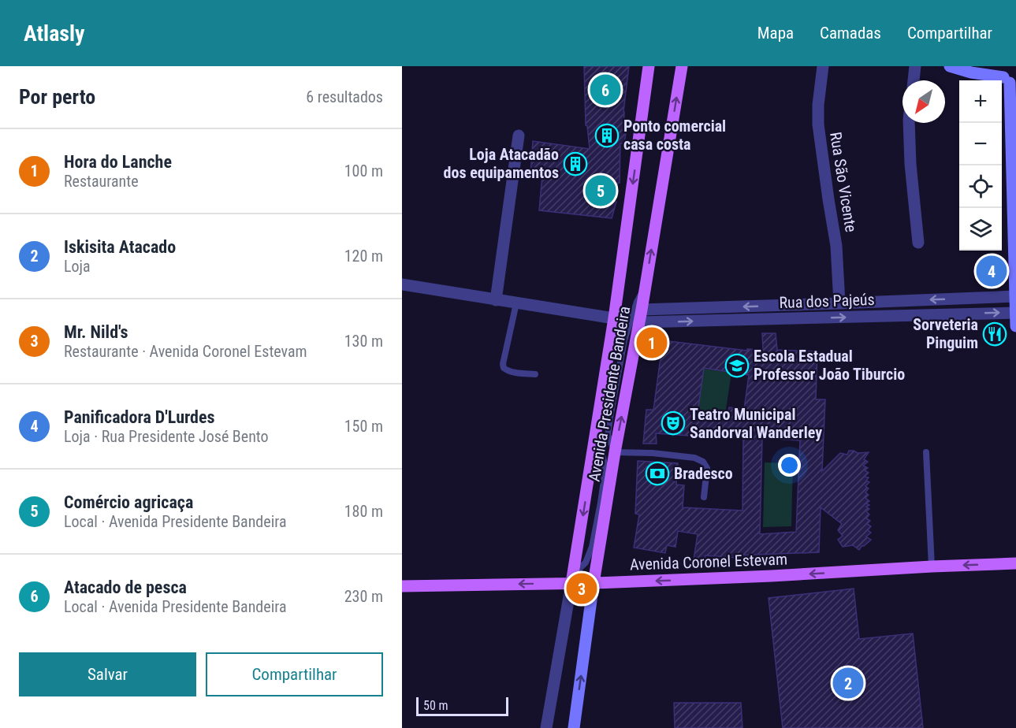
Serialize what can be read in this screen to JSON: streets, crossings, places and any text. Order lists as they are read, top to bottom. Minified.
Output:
{"streets":{"main road":["Avenida Presidente Bandeira","Avenida Coronel Estevam"],"street":["Rua São Vicente","Rua dos Pajeús"]},"crossings":[["Rua São Vicente","Rua dos Pajeús"],["Rua dos Pajeús","Avenida Presidente Bandeira"],["Avenida Presidente Bandeira","Avenida Coronel Estevam"]],"one_way":["Avenida Coronel Estevam"],"places":{"building":["Ponto comercial casa costa","Loja Atacadão dos equipamentos"],"restaurant":["Sorveteria Pinguim"],"school or university":["Escola Estadual Professor João Tiburcio"],"theatre":["Teatro Municipal Sandorval Wanderley"],"bank":["Bradesco"]},"scale_bar":"50 m","north":"bottom left","page":{"header":"Atlasly","nav":["Mapa","Camadas","Compartilhar"],"heading":["Por perto","6 resultados"],"pins":["6","5","4","1","3","2"],"map_buttons":["+","−"],"list":[{"mark":"1","name":"Hora do Lanche","note":"Restaurante","value":"100 m"},{"mark":"2","name":"Iskisita Atacado","note":"Loja","value":"120 m"},{"mark":"3","name":"Mr. Nild's","note":"Restaurante · Avenida Coronel Estevam","value":"130 m"},{"mark":"4","name":"Panificadora D'Lurdes","note":"Loja · Rua Presidente José Bento","value":"150 m"},{"mark":"5","name":"Comércio agricaça","note":"Local · Avenida Presidente Bandeira","value":"180 m"},{"mark":"6","name":"Atacado de pesca","note":"Local · Avenida Presidente Bandeira","value":"230 m"}],"buttons":["Salvar","Compartilhar"],"scale":"50 m"}}
